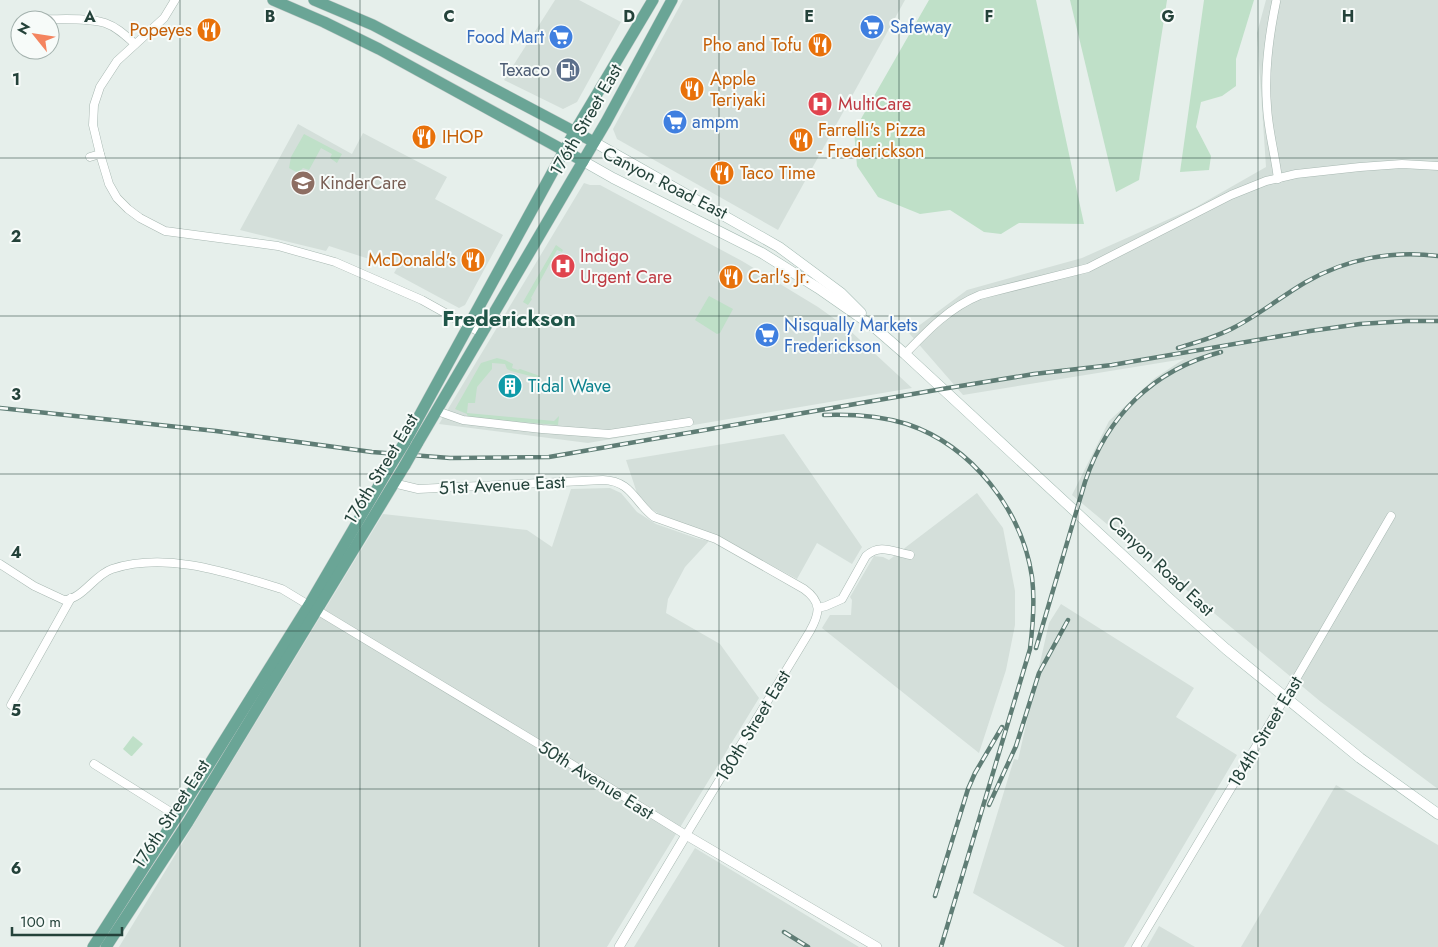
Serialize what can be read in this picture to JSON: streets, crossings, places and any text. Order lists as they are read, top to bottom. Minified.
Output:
{"streets":{"main road":["176th Street East","Canyon Road East"],"street":["51st Avenue East","180th Street East","184th Street East","50th Avenue East"]},"crossings":[["176th Street East","Canyon Road East"],["176th Street East","51st Avenue East"],["176th Street East","50th Avenue East"],["Canyon Road East","184th Street East"],["51st Avenue East","180th Street East"],["180th Street East","50th Avenue East"]],"districts":["Frederickson"],"places":{"supermarket":["Safeway","Food Mart","ampm","Nisqually Markets Frederickson"],"restaurant":["Popeyes","Pho and Tofu","Apple Teriyaki","IHOP","Farrelli's Pizza - Frederickson","Taco Time","McDonald's","Carl's Jr."],"fuel station":["Texaco"],"hospital":["MultiCare","Indigo Urgent Care"],"school or university":["KinderCare"],"building":["Tidal Wave"]},"scale_bar":"100 m","north":"top left","grid":{"columns":["A","B","C","D","E","F","G","H"],"rows":["1","2","3","4","5","6"]}}
